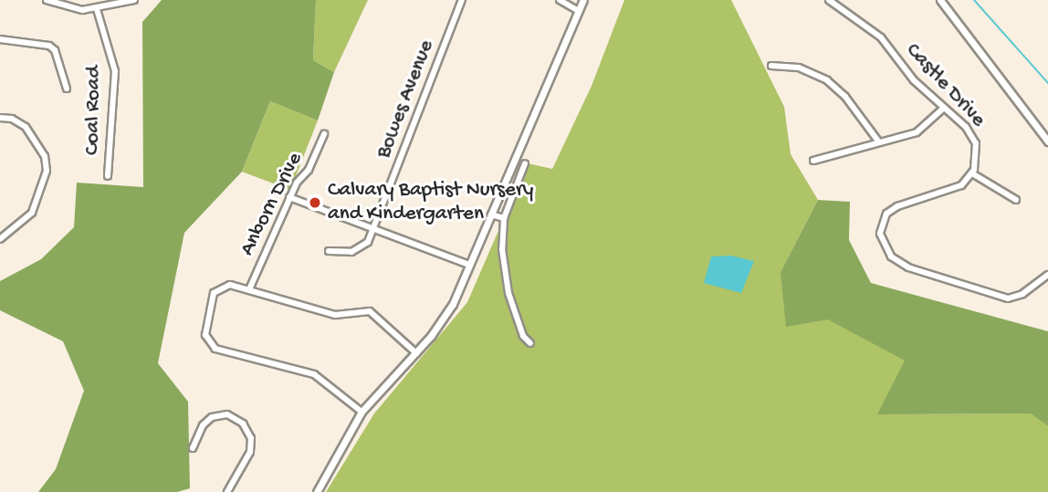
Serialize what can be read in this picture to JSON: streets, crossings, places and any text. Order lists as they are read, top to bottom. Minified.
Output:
{"streets":{"street":["Castle Drive","Bowes Avenue","Coal Road","Anborn Drive"]},"places":["Calvary Baptist Nursery and Kindergarten"]}
